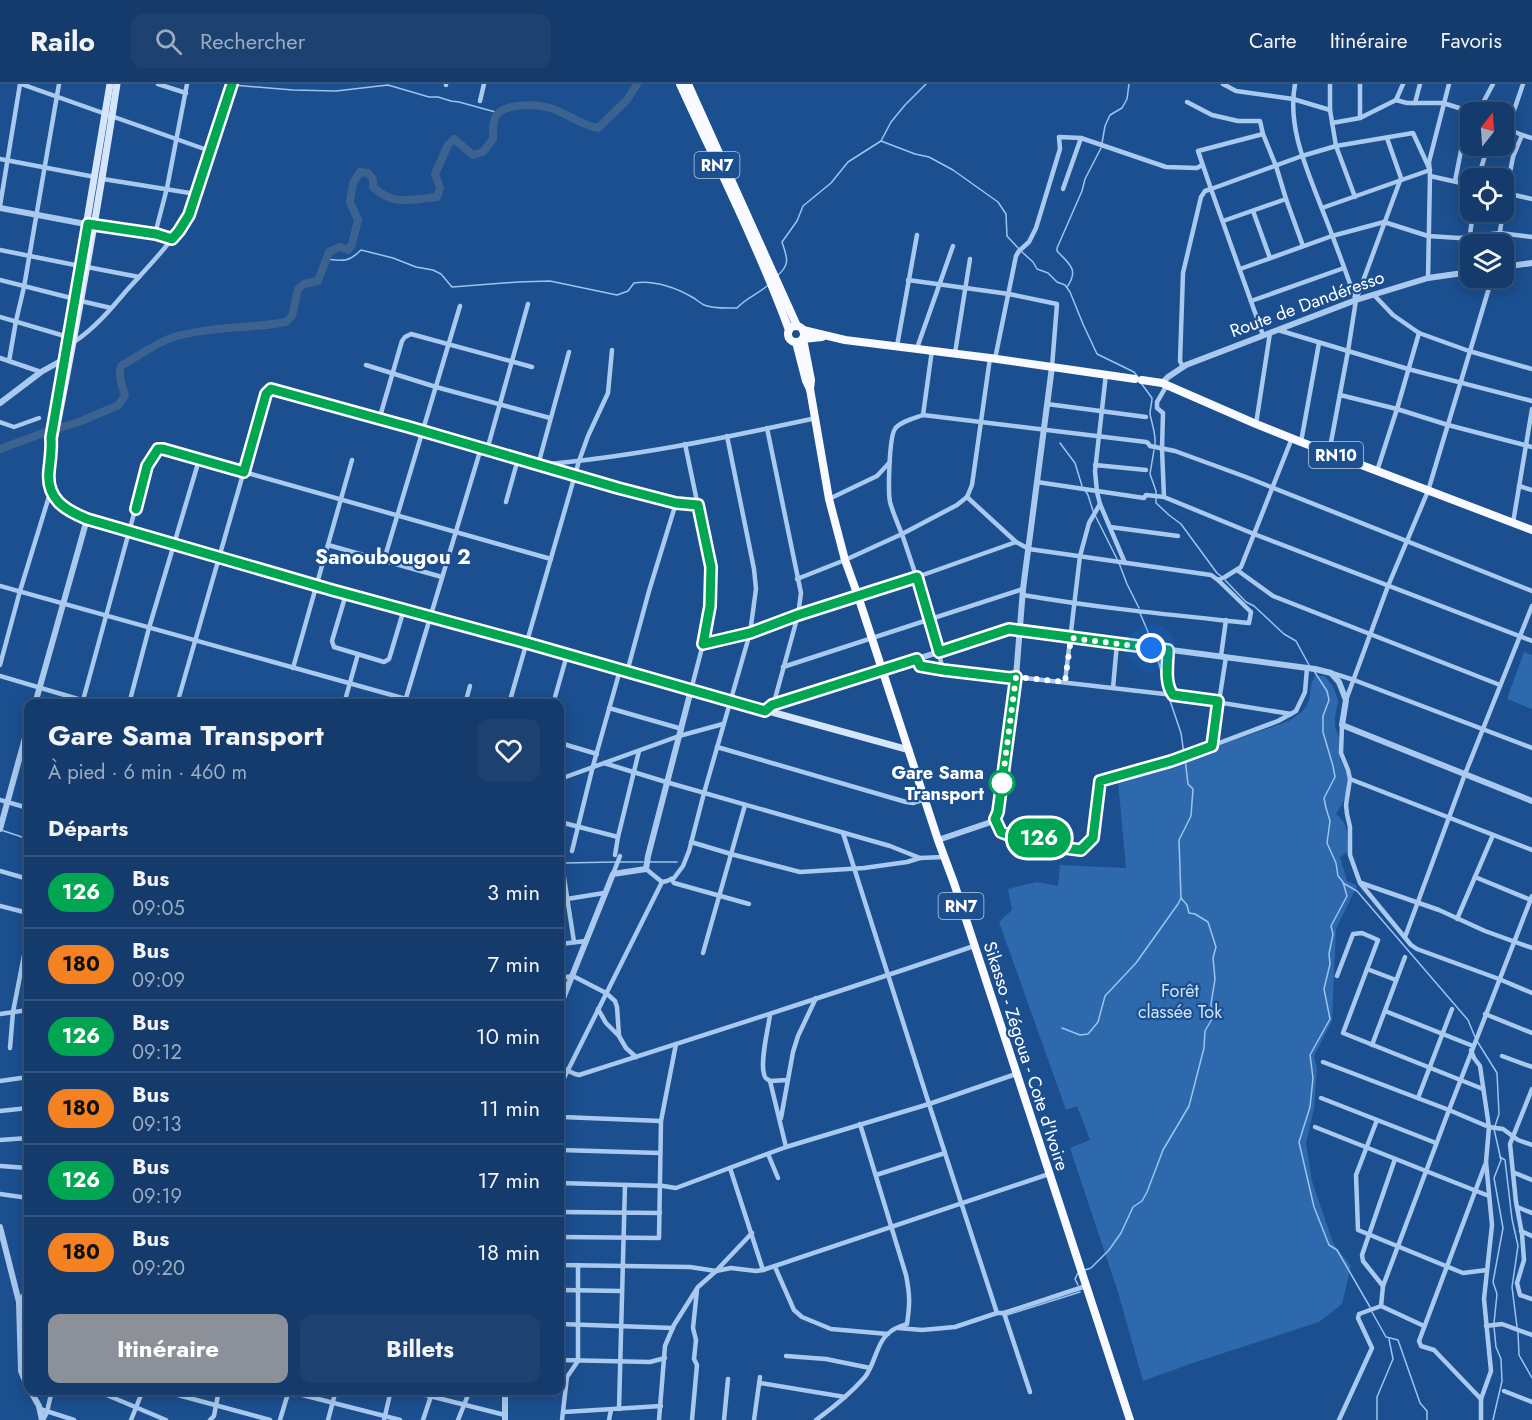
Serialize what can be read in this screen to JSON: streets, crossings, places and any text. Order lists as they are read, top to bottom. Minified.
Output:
{"streets":{"highway":["RN7","RN10","Sikasso - Zégoua - Cote d'Ivoire"],"street":["Route de Dandéresso"]},"crossings":[["RN7","RN10"],["RN7","Sikasso - Zégoua - Cote d'Ivoire"],["Route de Dandéresso","RN10"],["RN10","Sikasso - Zégoua - Cote d'Ivoire"]],"districts":["Sanoubougou 2"],"parks":["Forêt classée Tok"],"places":["Gare Sama Transport"],"lines":["bus line 126"],"north":"top","page":{"header":"Railo","search":"Rechercher","nav":["Carte","Itinéraire","Favoris"],"on_map":"126","heading":[["Gare Sama Transport","À pied · 6 min · 460 m"],"Départs"],"list":[{"mark":"126","name":"Bus","note":"09:05","value":"3 min"},{"mark":"180","name":"Bus","note":"09:09","value":"7 min"},{"mark":"126","name":"Bus","note":"09:12","value":"10 min"},{"mark":"180","name":"Bus","note":"09:13","value":"11 min"},{"mark":"126","name":"Bus","note":"09:19","value":"17 min"},{"mark":"180","name":"Bus","note":"09:20","value":"18 min"}],"buttons":["Itinéraire","Billets"]}}
